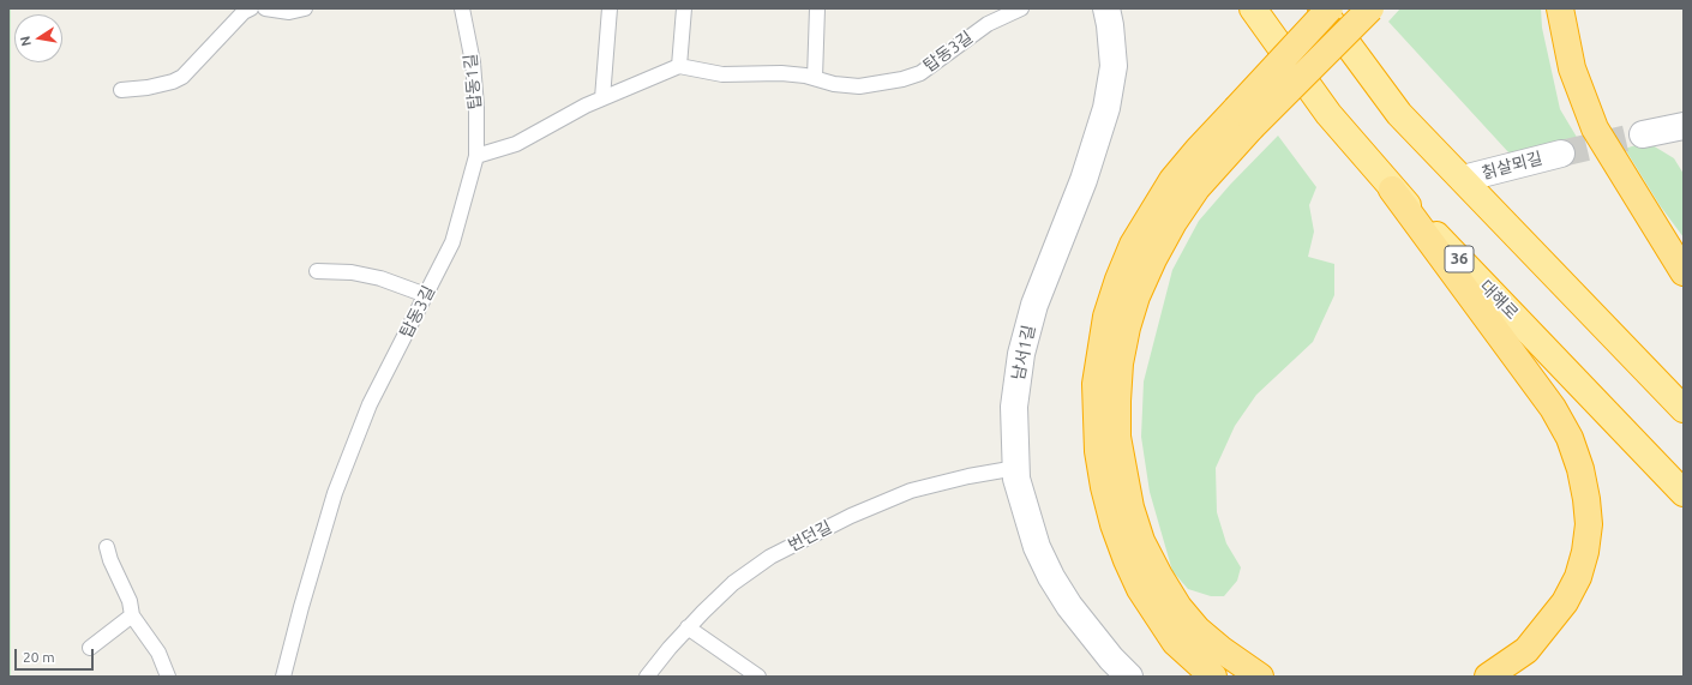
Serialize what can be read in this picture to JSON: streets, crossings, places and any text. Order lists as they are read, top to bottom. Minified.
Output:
{"streets":{"highway":["36","대해로"],"street":["칡살뫼길","남서1길"],"lane":["탑동3길","탑동1길","번던길"]},"crossings":[["탑동3길","탑동1길"],["남서1길","번던길"]],"scale_bar":"20 m","north":"left"}
